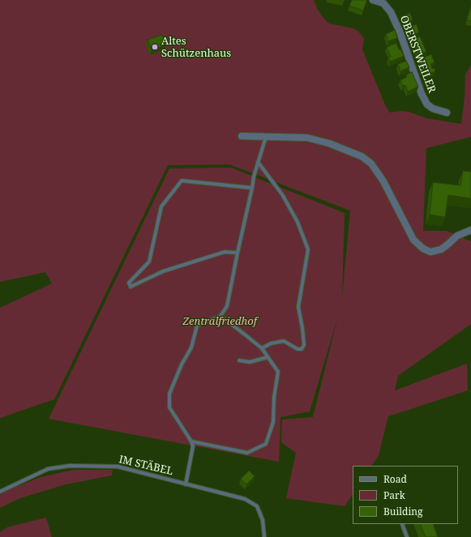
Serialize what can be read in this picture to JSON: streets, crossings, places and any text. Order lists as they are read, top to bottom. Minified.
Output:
{"streets":{"street":["OBERSTWEILER"],"lane":["IM STÄBEL"]},"parks":["Zentralfriedhof"],"places":["Altes Schützenhaus"],"legend":["Road","Park","Building"]}
